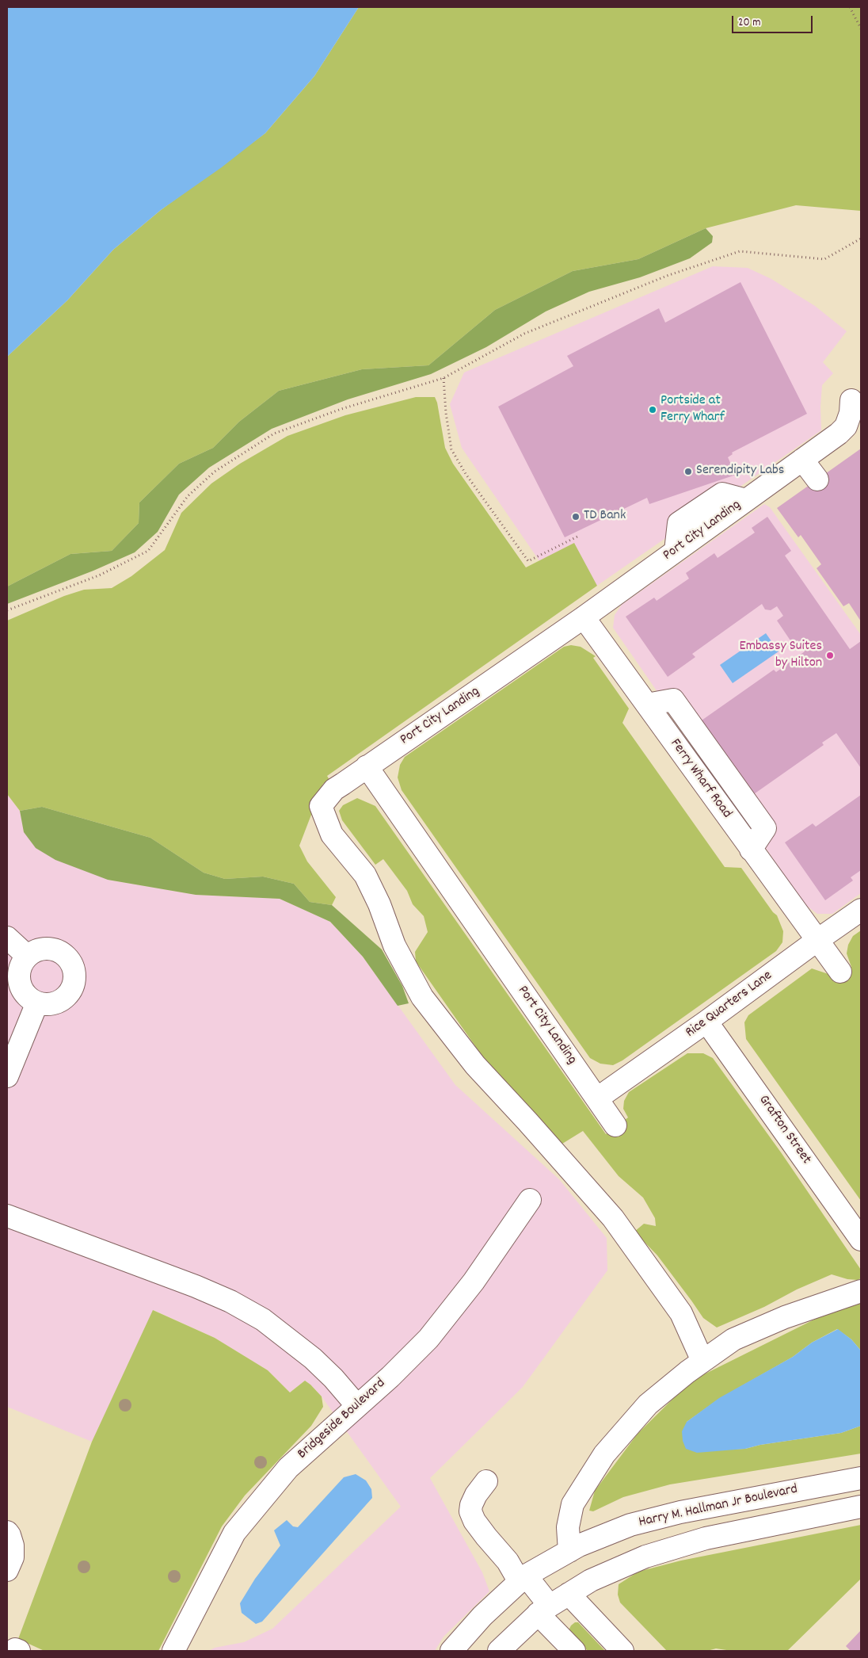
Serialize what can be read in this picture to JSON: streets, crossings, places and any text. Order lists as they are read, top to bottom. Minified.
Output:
{"streets":{"street":["Port City Landing","Ferry Wharf Road","Rice Quarters Lane","Grafton Street","Bridgeside Boulevard","Harry M. Hallman Jr Boulevard"]},"crossings":[["Port City Landing","Ferry Wharf Road"],["Port City Landing","Rice Quarters Lane"],["Ferry Wharf Road","Rice Quarters Lane"],["Rice Quarters Lane","Grafton Street"]],"places":["Portside at Ferry Wharf","Serendipity Labs","TD Bank","Embassy Suites by Hilton"],"scale_bar":"20 m"}
